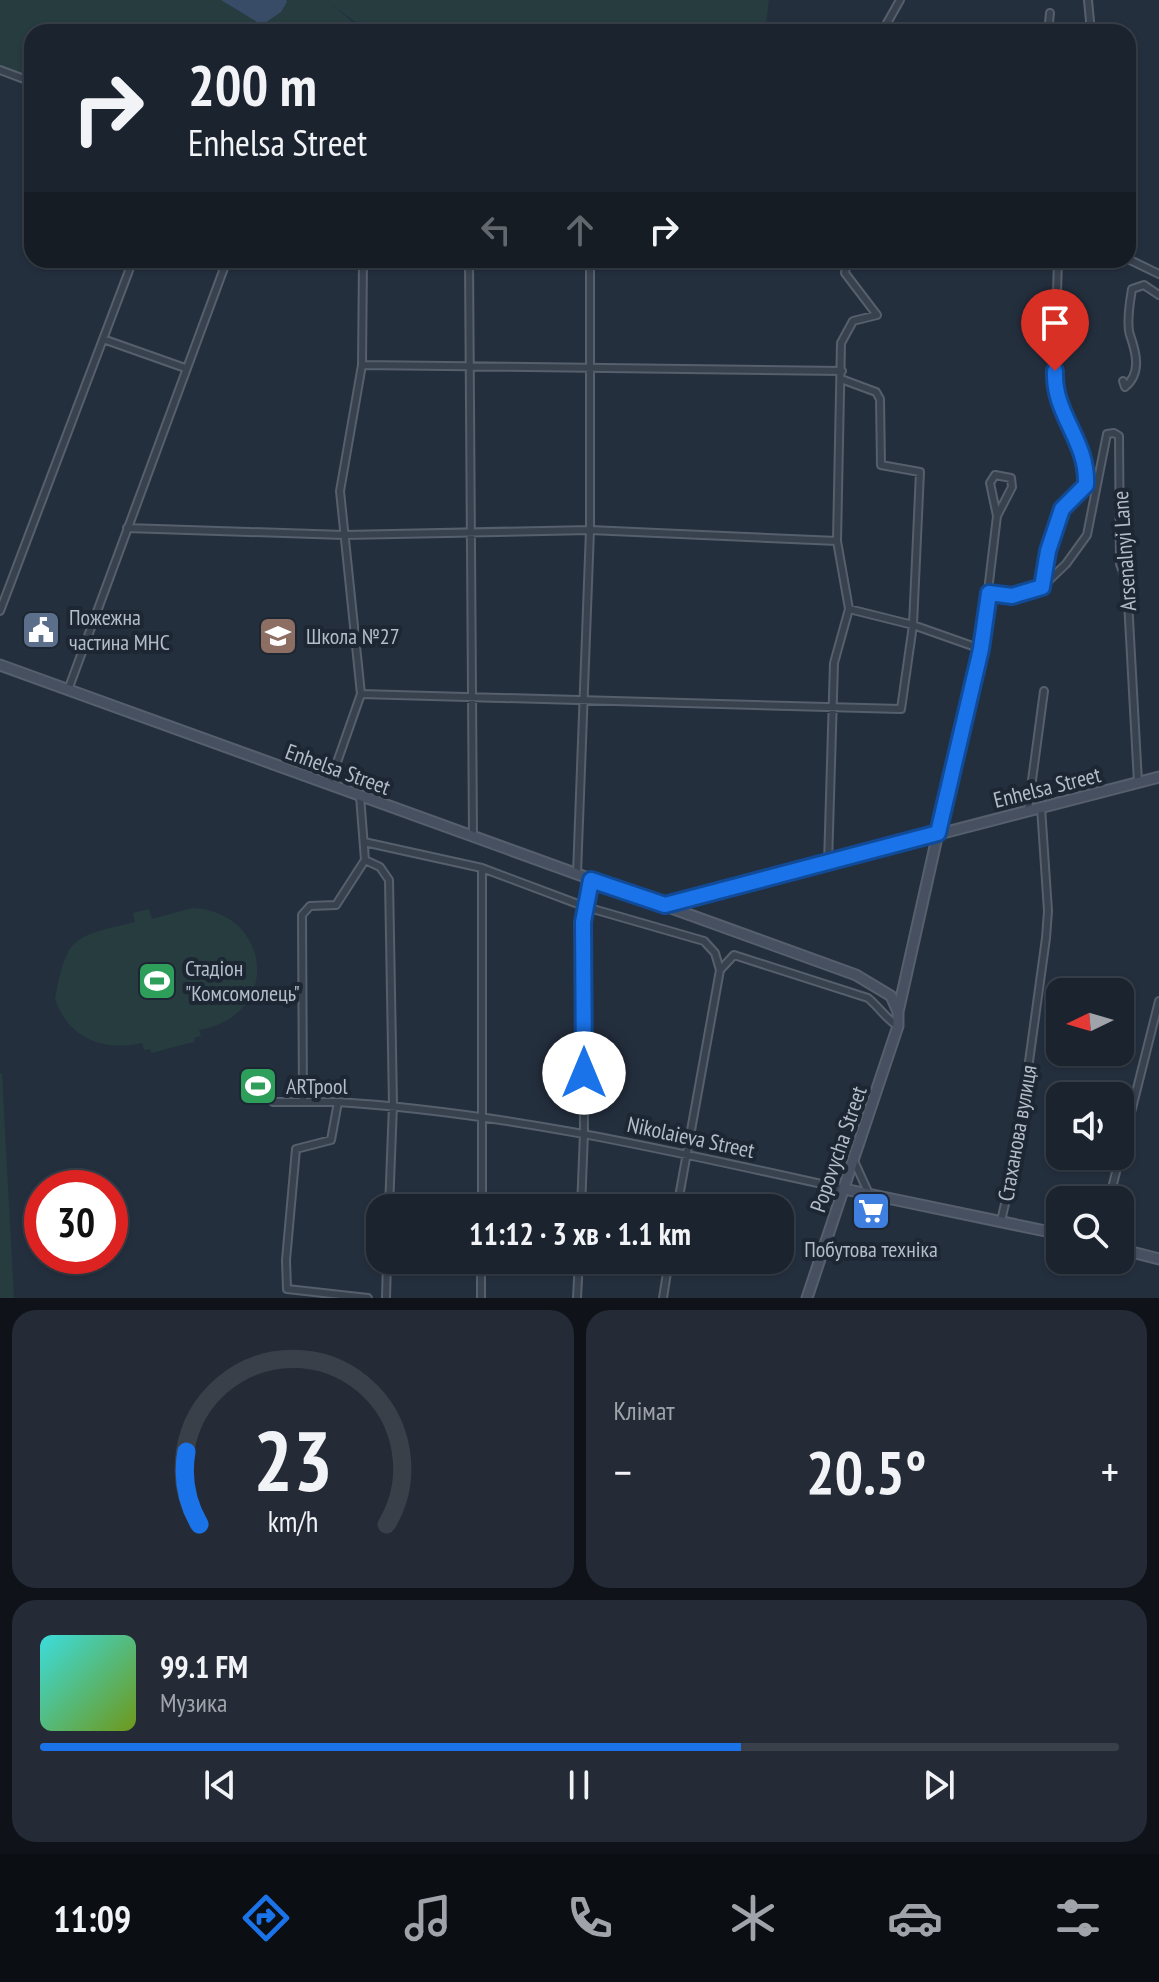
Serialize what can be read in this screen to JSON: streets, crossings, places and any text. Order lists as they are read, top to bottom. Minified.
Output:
{"streets":{"street":["Arsenalnyi Lane","Enhelsa Street","Стаханова вулиця","Nikolaieva Street","Popovycha Street"]},"crossings":[["Arsenalnyi Lane","Enhelsa Street"],["Enhelsa Street","Стаханова вулиця"],["Enhelsa Street","Popovycha Street"],["Стаханова вулиця","Nikolaieva Street"],["Nikolaieva Street","Popovycha Street"]],"places":{"public building":["Пожежна частина МНС"],"school or university":["Школа №27"],"sports":["Стадіон \"Комсомолець\"","ARTpool"],"supermarket":["Побутова техніка"]},"north":"left","page":{"turn":["200 m","Enhelsa Street"],"limit":"30","trip":"11:12 · 3 хв · 1.1 km","tile":"Клімат","heat":["−","20.5°","+"],"song":["99.1 FM","Музика"],"tabs":"11:09","gauge":["23","km/h"]}}
